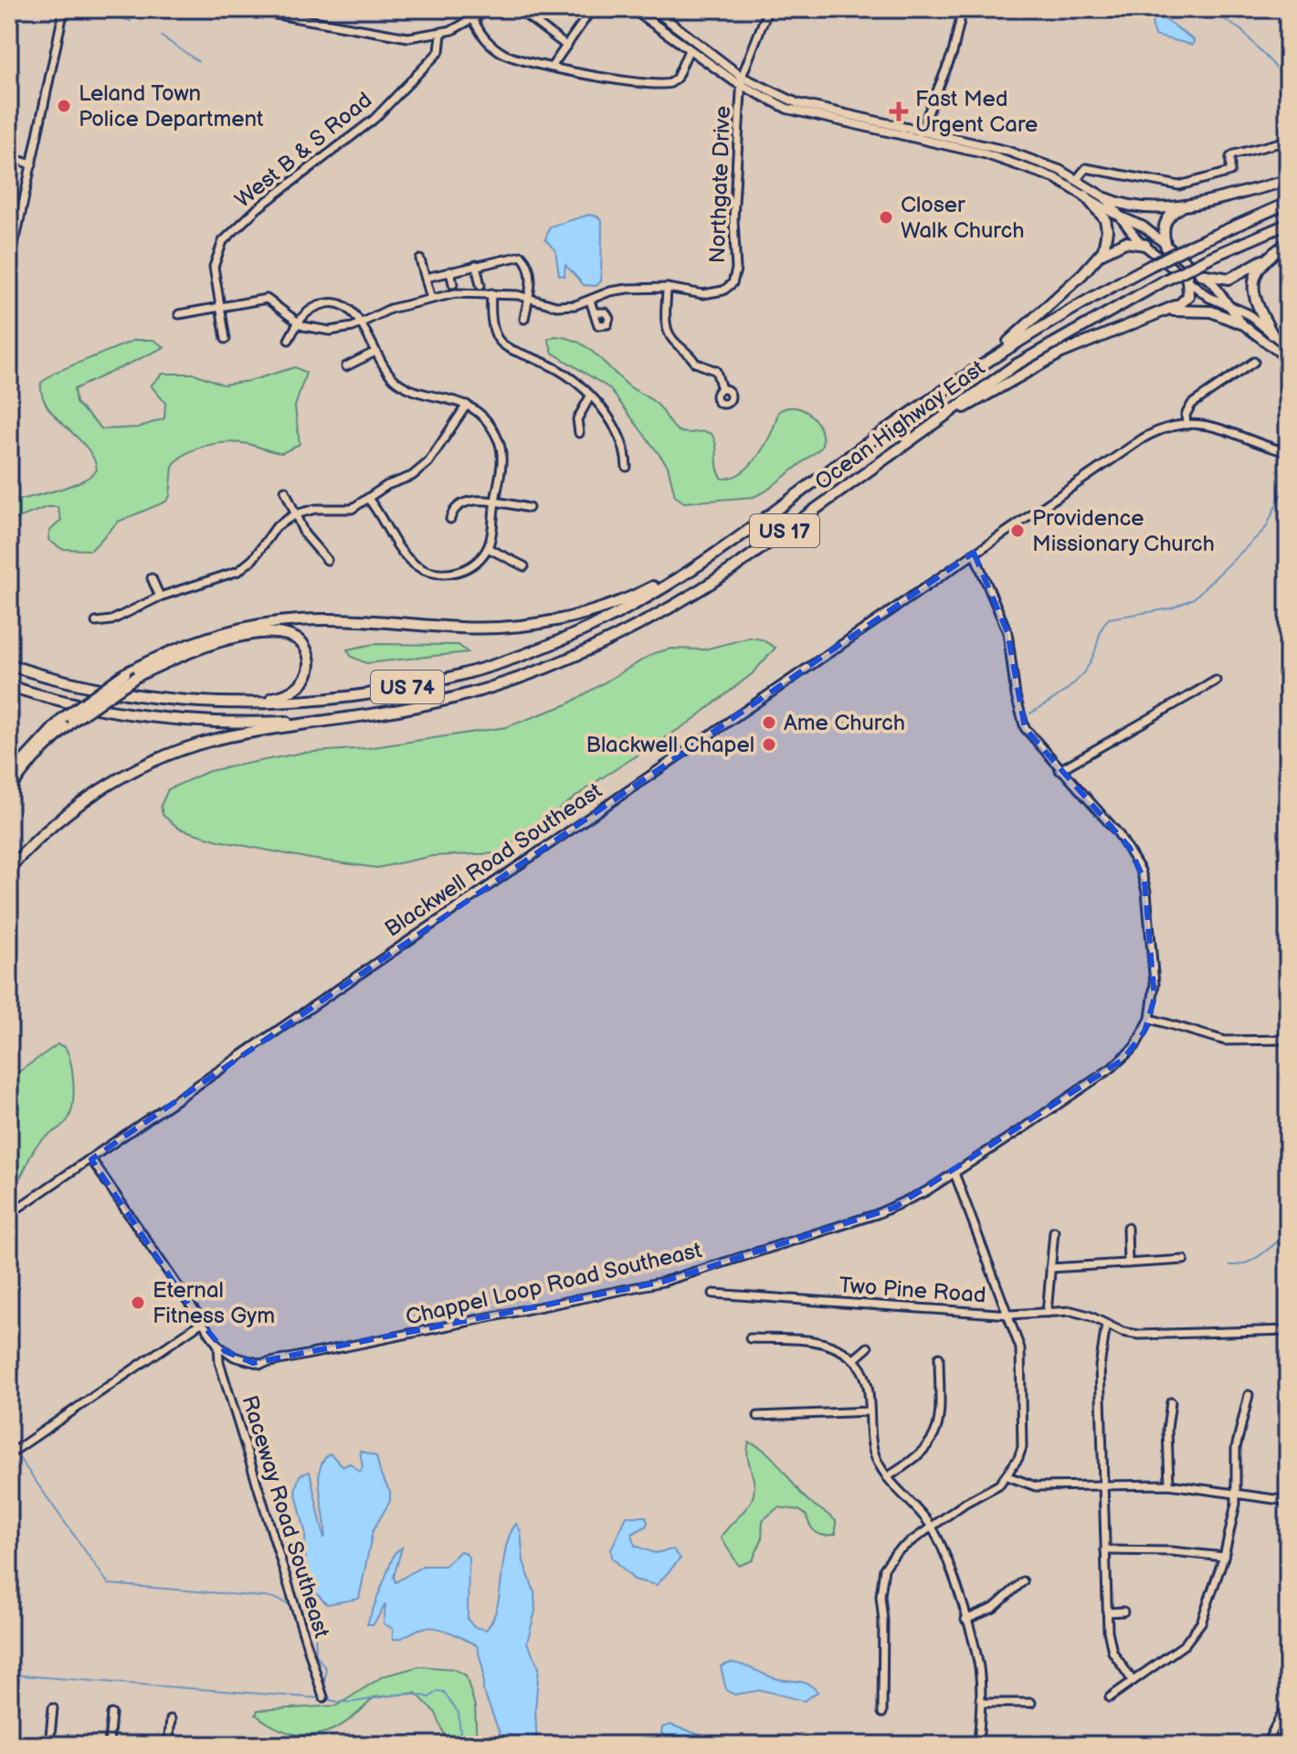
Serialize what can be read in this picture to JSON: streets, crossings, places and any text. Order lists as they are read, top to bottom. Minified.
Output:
{"streets":{"highway":["Ocean Highway East","US 17","US 74"],"street":["West B & S Road","Northgate Drive","Blackwell Road Southeast","Chappel Loop Road Southeast","Two Pine Road","Raceway Road Southeast"]},"crossings":[["West B & S Road","Northgate Drive"],["Ocean Highway East","US 74"],["Blackwell Road Southeast","Chappel Loop Road Southeast"],["Chappel Loop Road Southeast","Raceway Road Southeast"]],"places":{"other":["Leland Town Police Department","Closer Walk Church","Providence Missionary Church","Ame Church","Blackwell Chapel","Eternal Fitness Gym"],"health":["Fast Med Urgent Care"]}}
